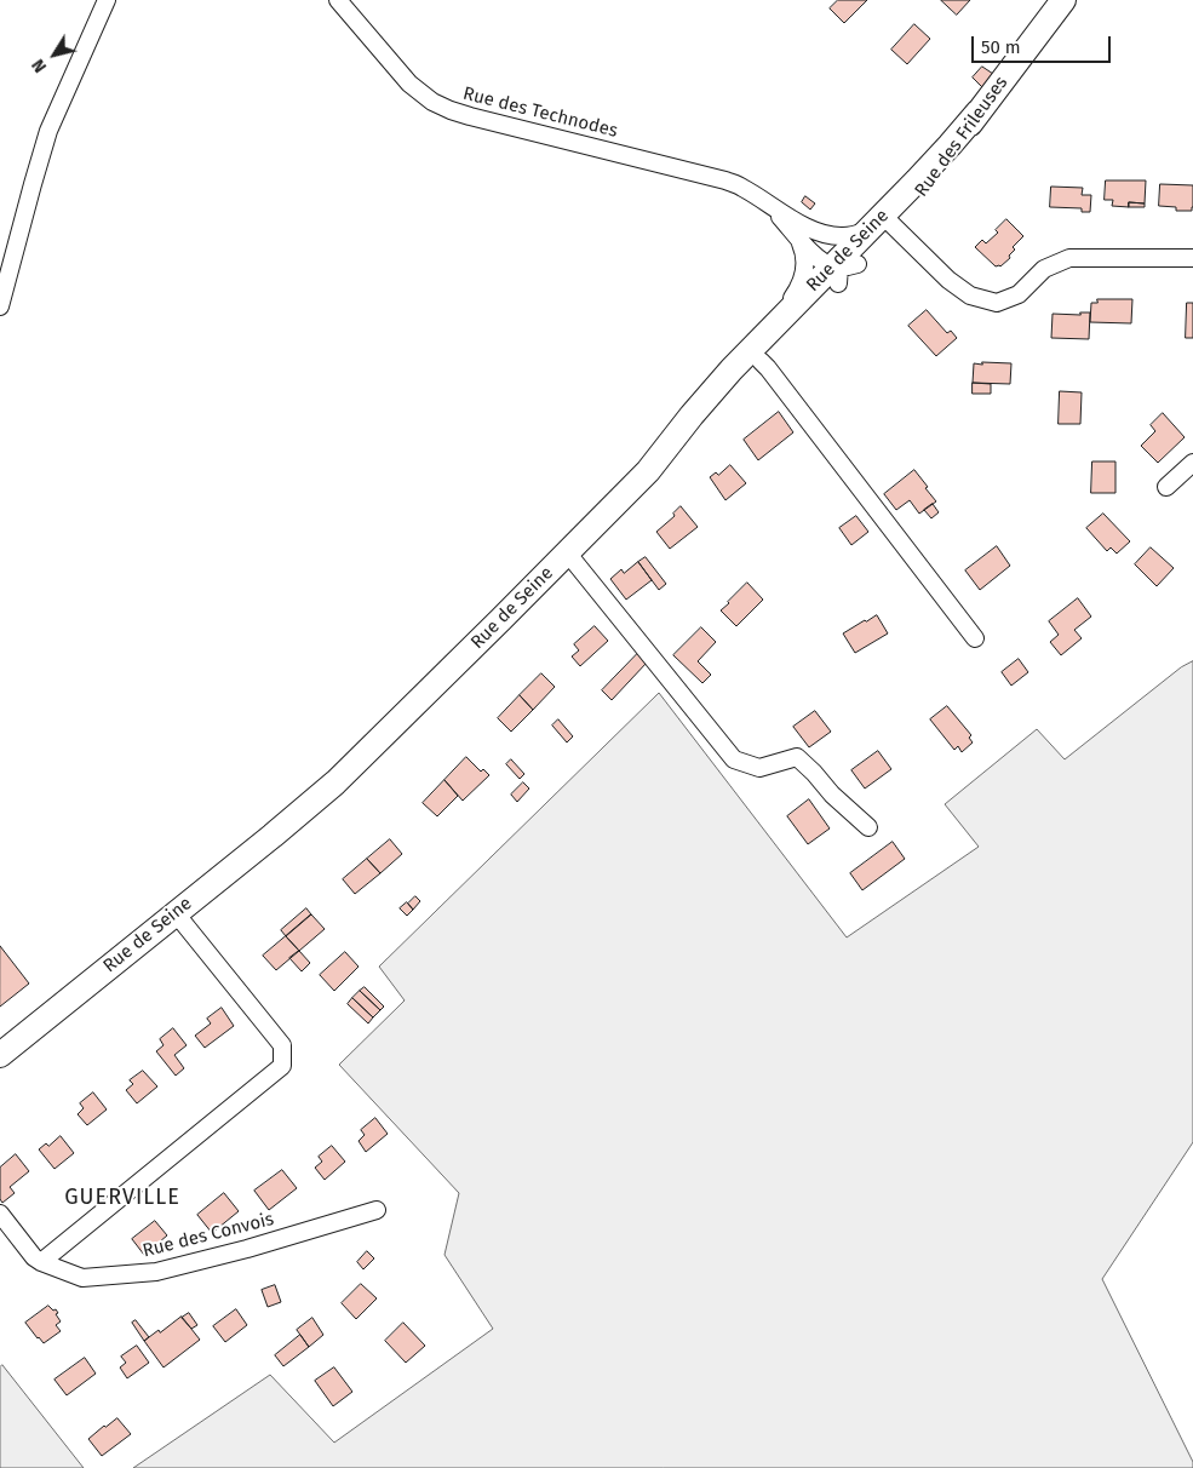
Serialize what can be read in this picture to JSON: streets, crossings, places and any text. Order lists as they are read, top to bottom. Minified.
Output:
{"streets":{"street":["Rue des Technodes","Rue des Frileuses","Rue de Seine","Rue des Convois"]},"crossings":[["Rue des Technodes","Rue des Frileuses"],["Rue des Technodes","Rue de Seine"],["Rue des Frileuses","Rue de Seine"]],"districts":["GUERVILLE"],"scale_bar":"50 m","north":"bottom left"}
